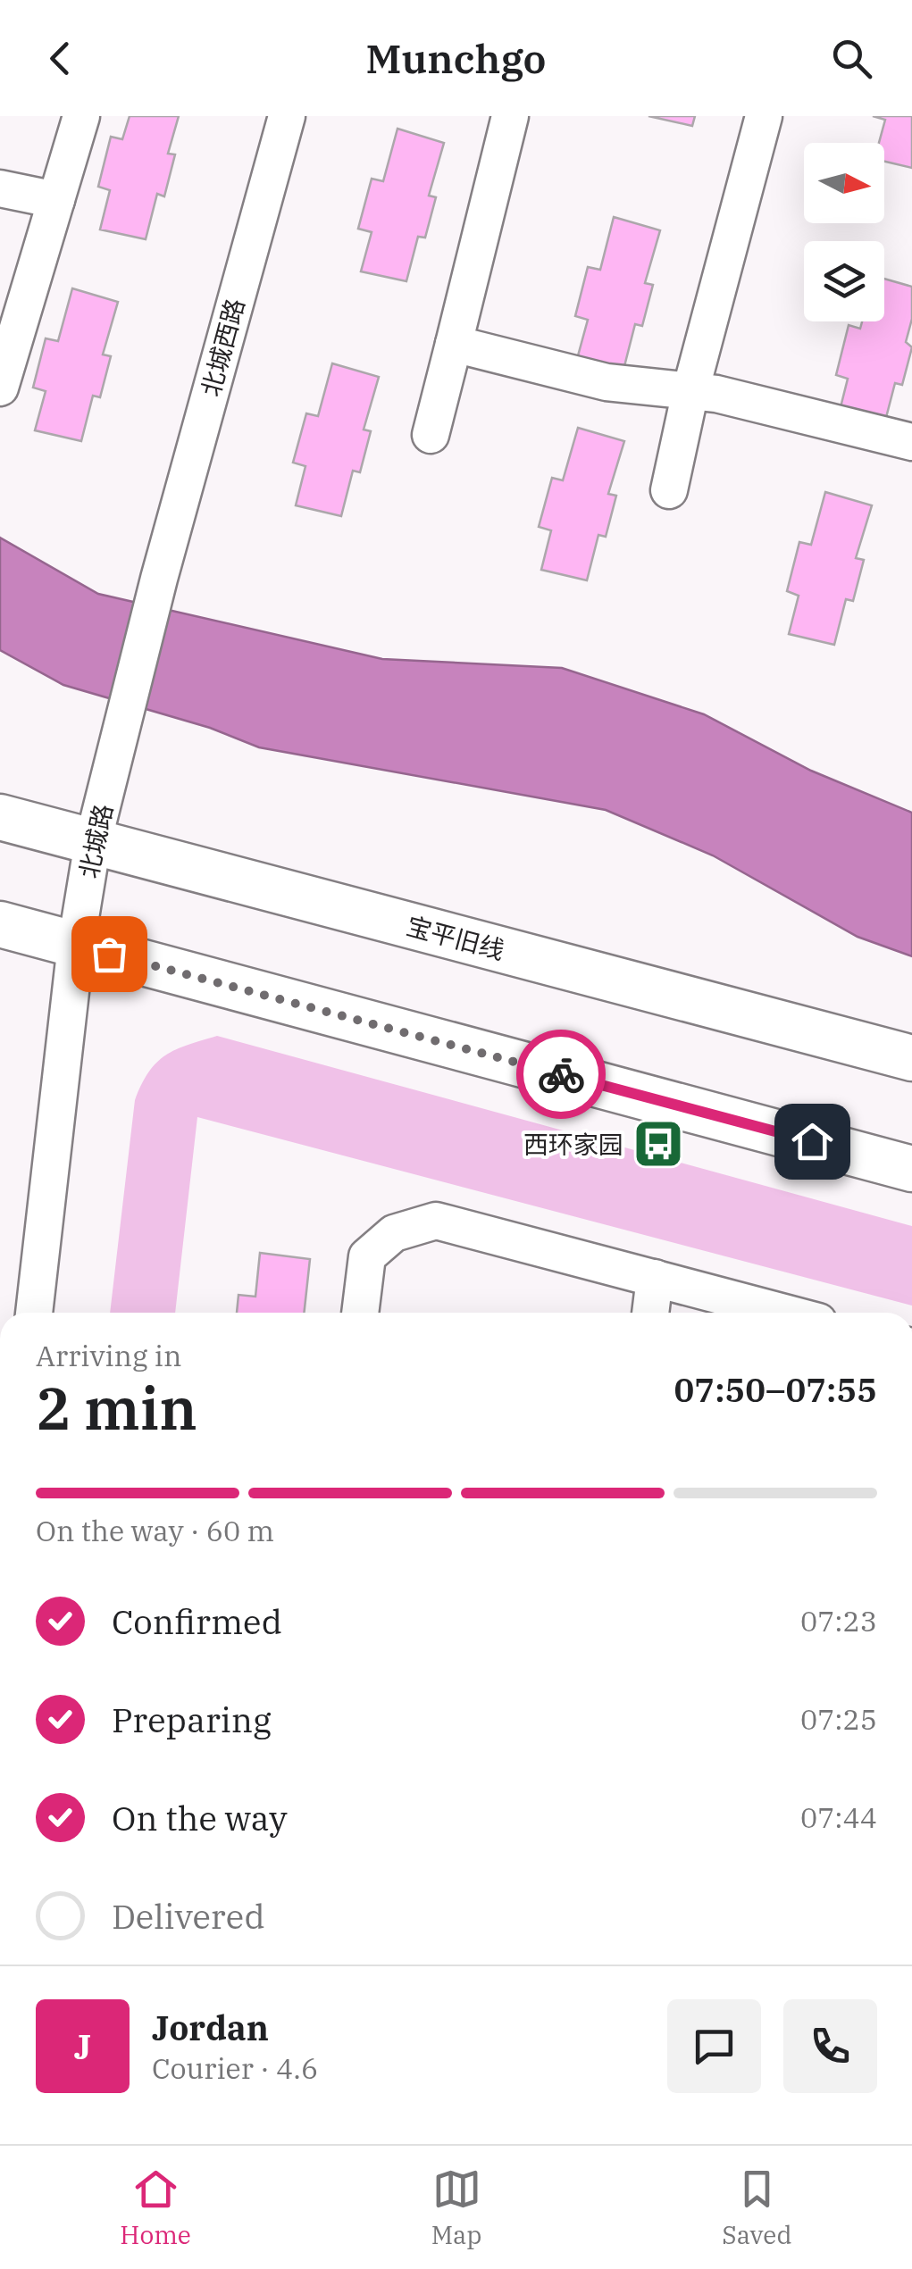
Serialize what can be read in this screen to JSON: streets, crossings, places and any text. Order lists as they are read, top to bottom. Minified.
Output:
{"streets":{"main road":["宝平旧线"],"street":["北城西路","北城路"]},"crossings":[["北城西路","北城路"],["北城路","宝平旧线"]],"places":{"bus stop":["西环家园"]},"north":"right","page":{"header":"Munchgo","heading":["2 min","Arriving in","07:50–07:55"],"panel":["Jordan","Courier · 4.6"],"bar":"On the way · 60 m","list":[["Confirmed","07:23"],["Preparing","07:25"],["On the way","07:44"],"Delivered"],"round":"J","tabs":["Home","Map","Saved"]}}
